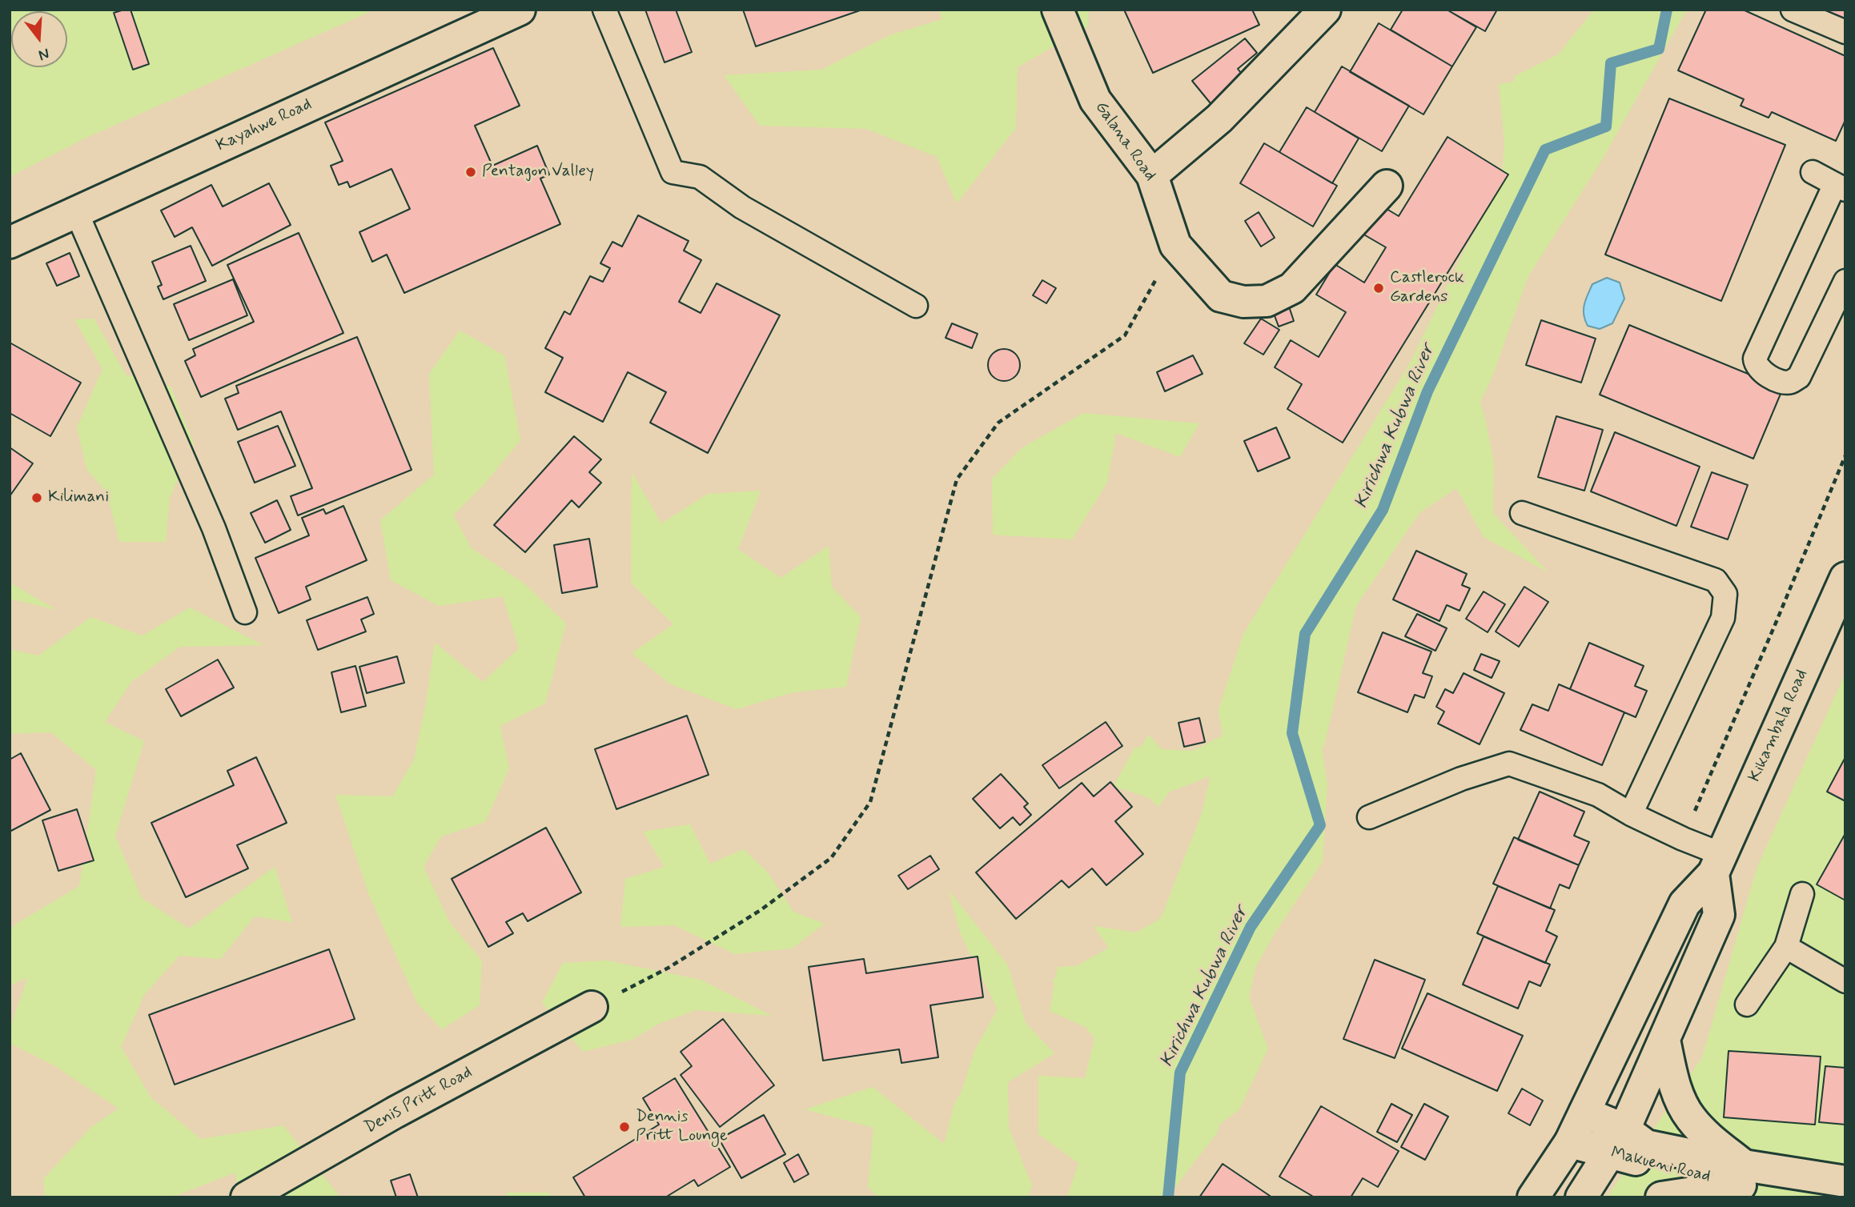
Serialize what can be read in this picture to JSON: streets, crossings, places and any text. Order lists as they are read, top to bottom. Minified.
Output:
{"streets":{"street":["Kayahwe Road","Galana Road","Kikambala Road","Denis Pritt Road","Makueni Road"]},"water":["Kirichwa Kubwa River"],"places":["Pentagon Valley","Castlerock Gardens","Kilimani","Dennis Pritt Lounge"],"north":"bottom"}
